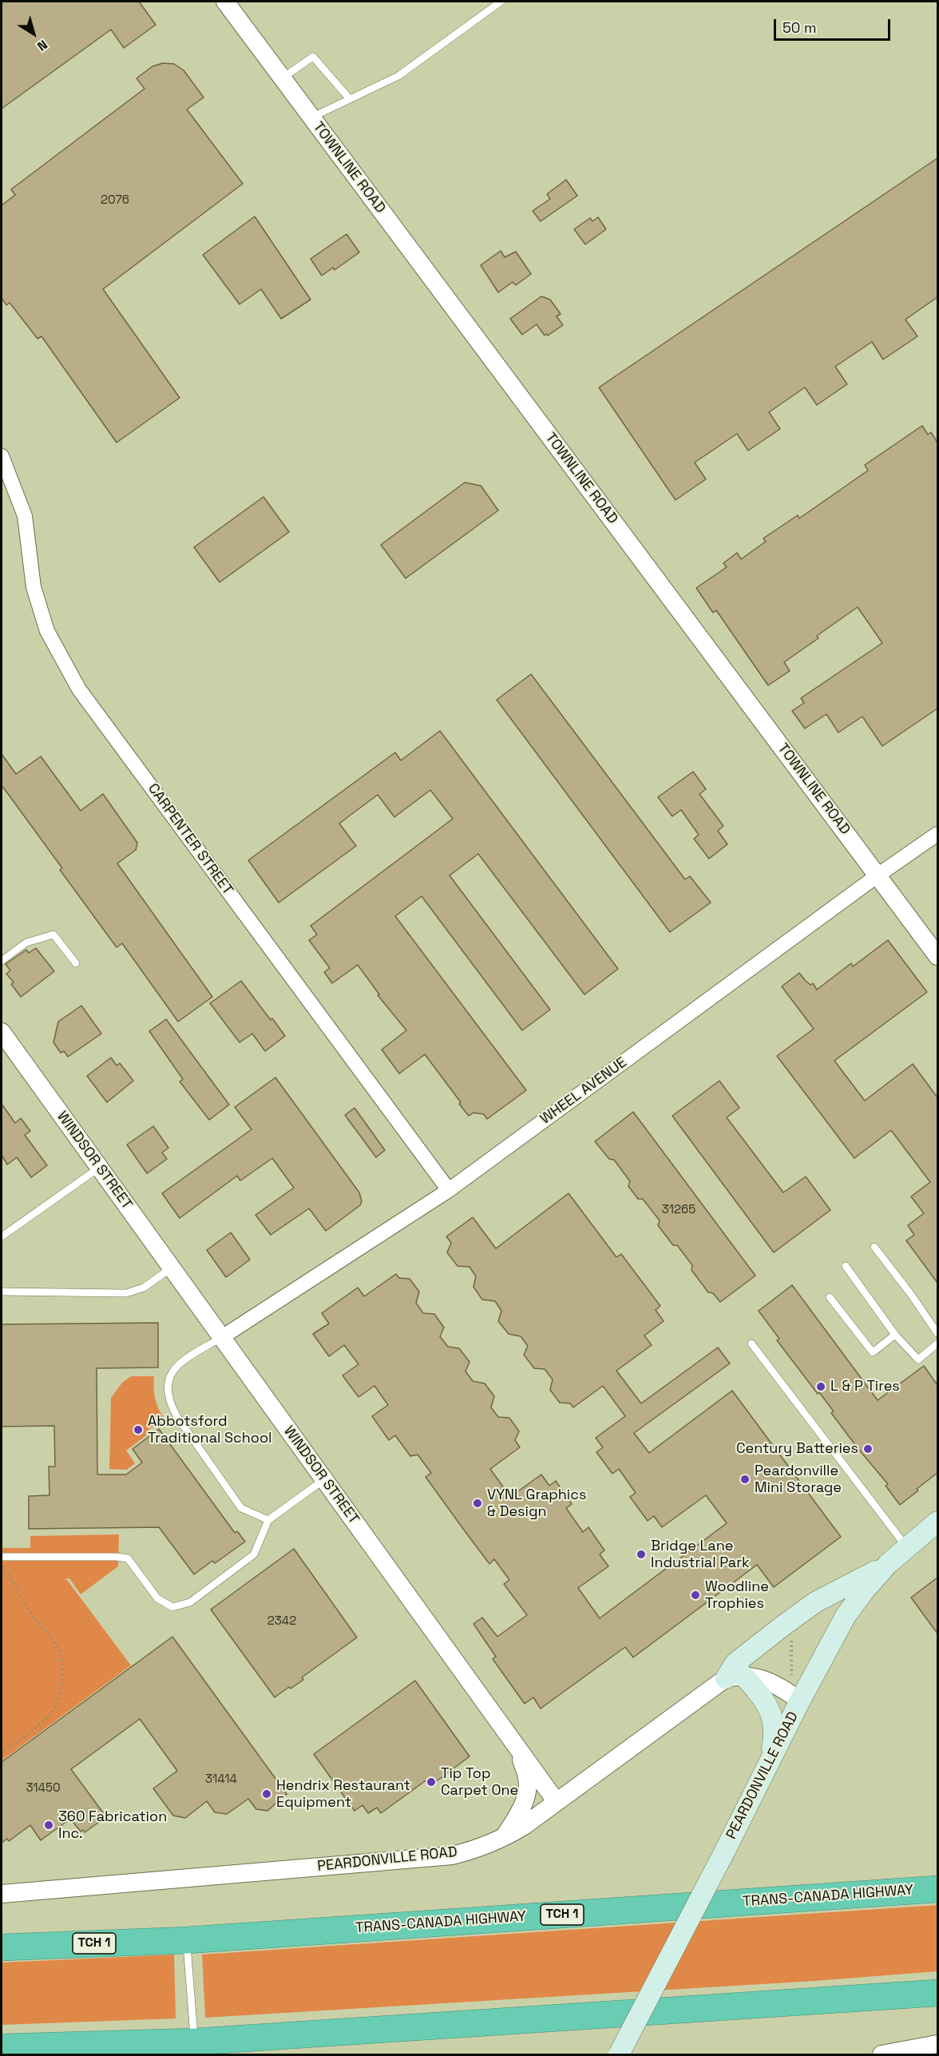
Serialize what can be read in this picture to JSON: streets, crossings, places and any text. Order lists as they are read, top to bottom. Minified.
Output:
{"streets":{"highway":["TRANS-CANADA HIGHWAY","TCH 1"],"main road":["PEARDONVILLE ROAD"],"street":["TOWNLINE ROAD","CARPENTER STREET","WHEEL AVENUE","WINDSOR STREET"]},"crossings":[["TOWNLINE ROAD","WHEEL AVENUE"],["CARPENTER STREET","WHEEL AVENUE"],["WHEEL AVENUE","WINDSOR STREET"],["WINDSOR STREET","PEARDONVILLE ROAD"]],"places":["L & P Tires","Abbotsford Traditional School","Century Batteries","Peardonville Mini Storage","VYNL Graphics & Design","Bridge Lane Industrial Park","Woodline Trophies","Tip Top Carpet One","Hendrix Restaurant Equipment","360 Fabrication Inc."],"house_numbers":["2076","31265","2342","31414","31450"],"scale_bar":"50 m","north":"bottom right"}
